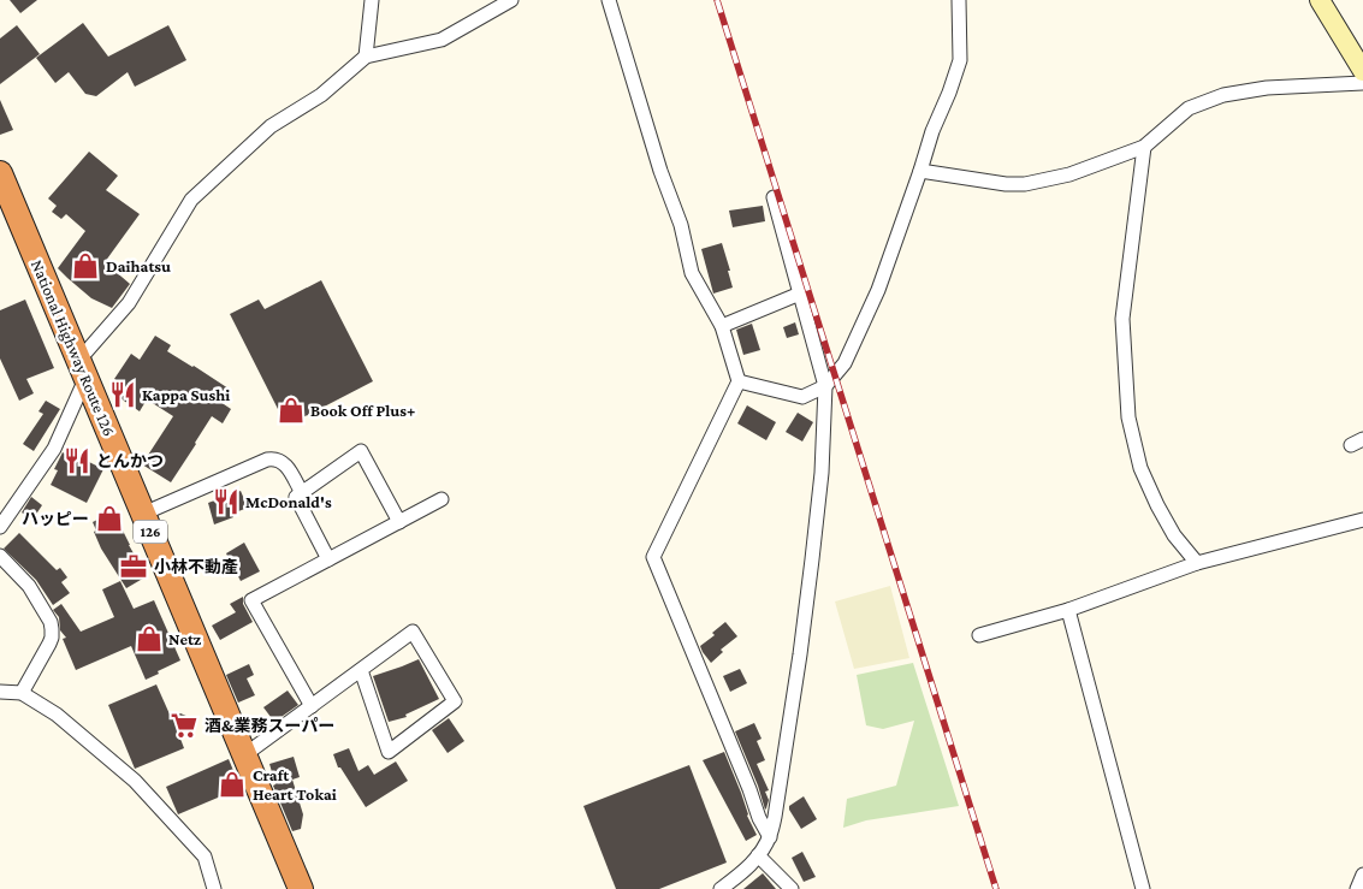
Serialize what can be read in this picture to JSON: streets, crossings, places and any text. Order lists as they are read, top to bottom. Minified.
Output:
{"streets":{"highway":["National Highway Route 126","126"]},"places":{"shop":["Daihatsu","Book Off Plus+","ハッピー","Netz","Craft Heart Tokai"],"restaurant":["Kappa Sushi","とんかつ","McDonald's"],"office":["小林不動產"],"supermarket":["酒&業務スーパー"]}}
